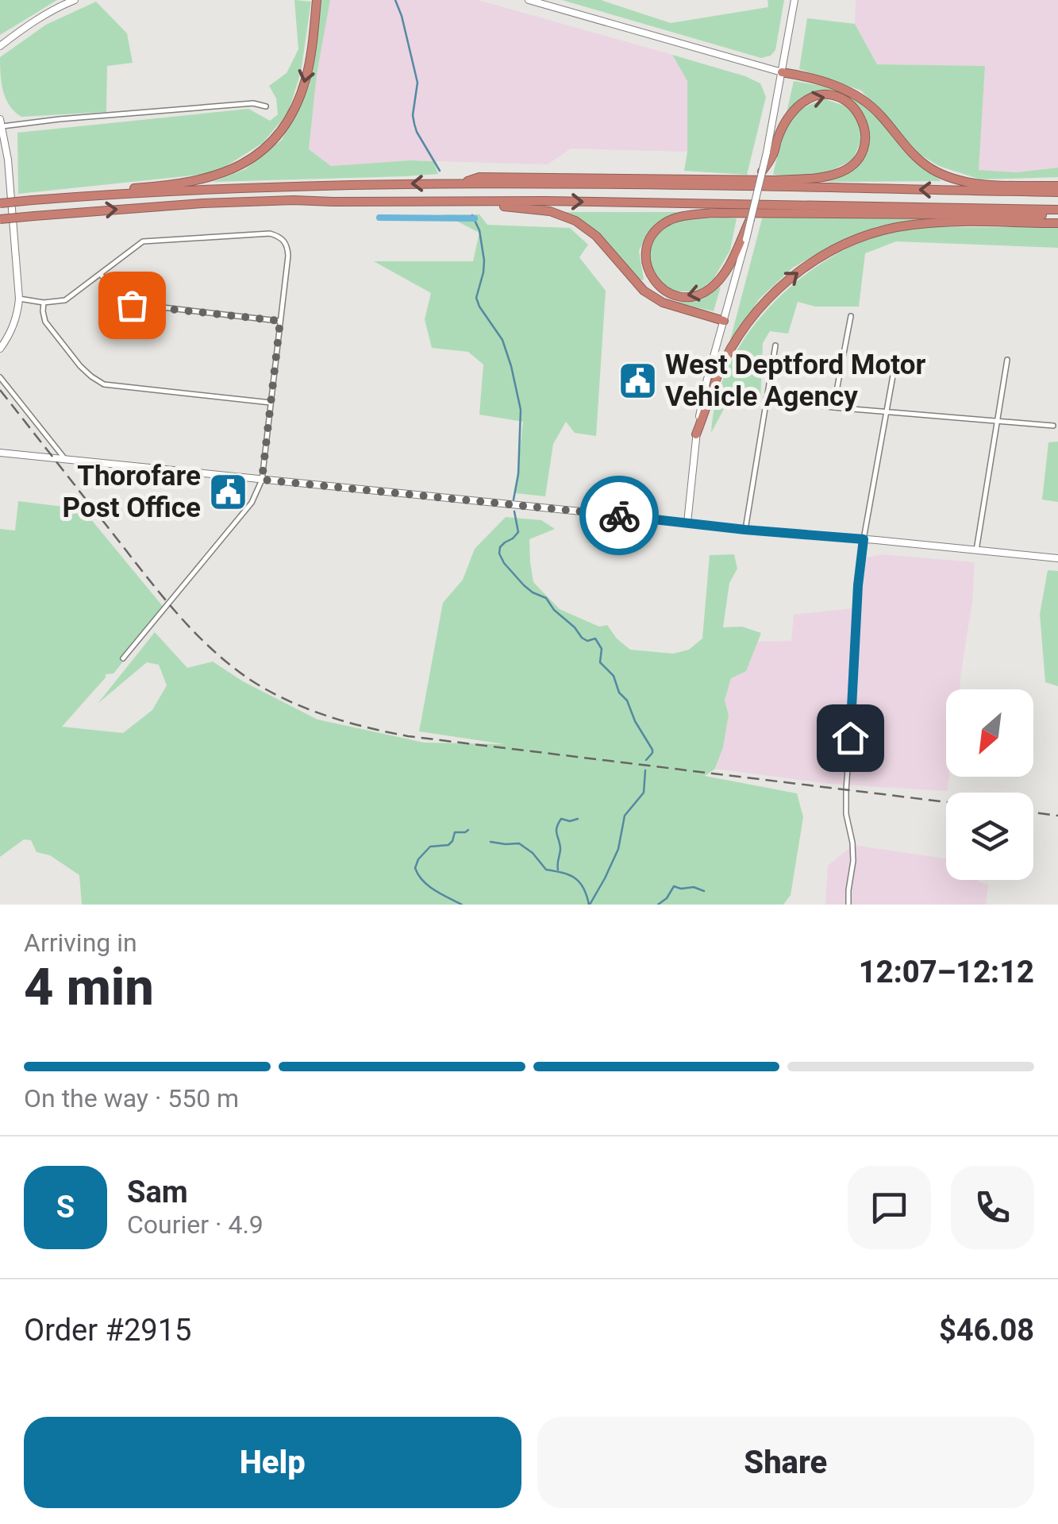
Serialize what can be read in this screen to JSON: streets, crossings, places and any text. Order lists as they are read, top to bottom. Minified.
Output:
{"places":{"public building":["West Deptford Motor Vehicle Agency","Thorofare Post Office"]},"north":"bottom left","page":{"heading":["4 min","Arriving in","12:07–12:12"],"panel":["Sam","Courier · 4.9","Order #2915","$46.08"],"bar":"On the way · 550 m","round":"S","buttons":["Help","Share"]}}
